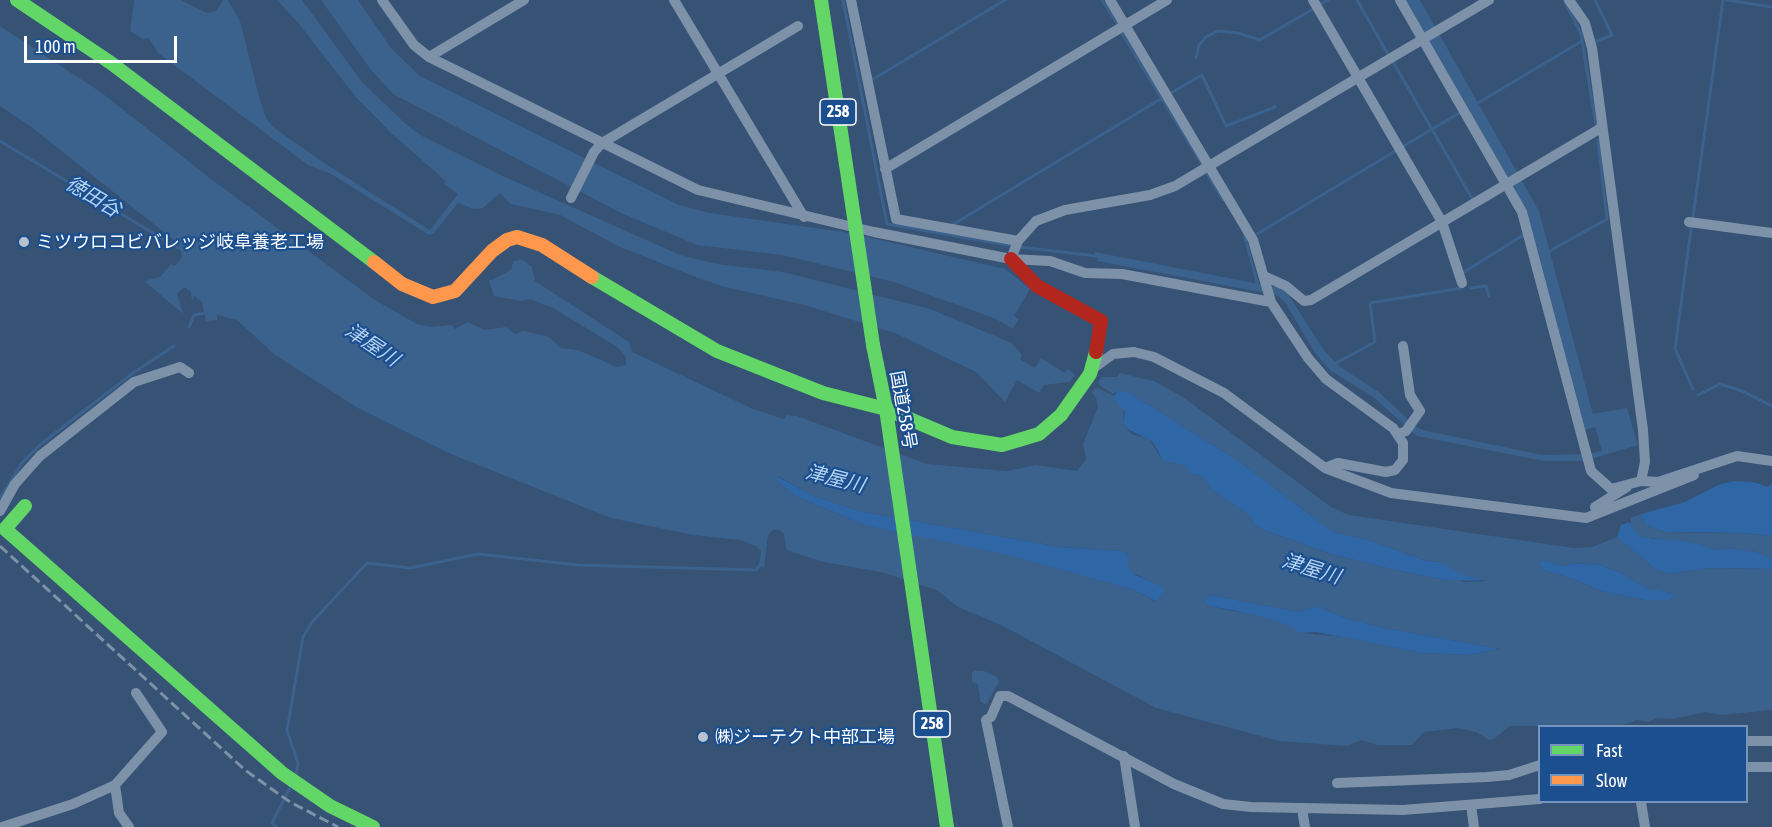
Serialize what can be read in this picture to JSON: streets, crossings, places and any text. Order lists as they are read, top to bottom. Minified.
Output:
{"streets":{"main road":["258","国道258号"]},"water":["徳田谷","津屋川"],"places":["ミツウロコビバレッジ岐阜養老工場","㈱ジーテクト中部工場"],"legend":["Fast","Slow"],"scale_bar":"100 m"}
